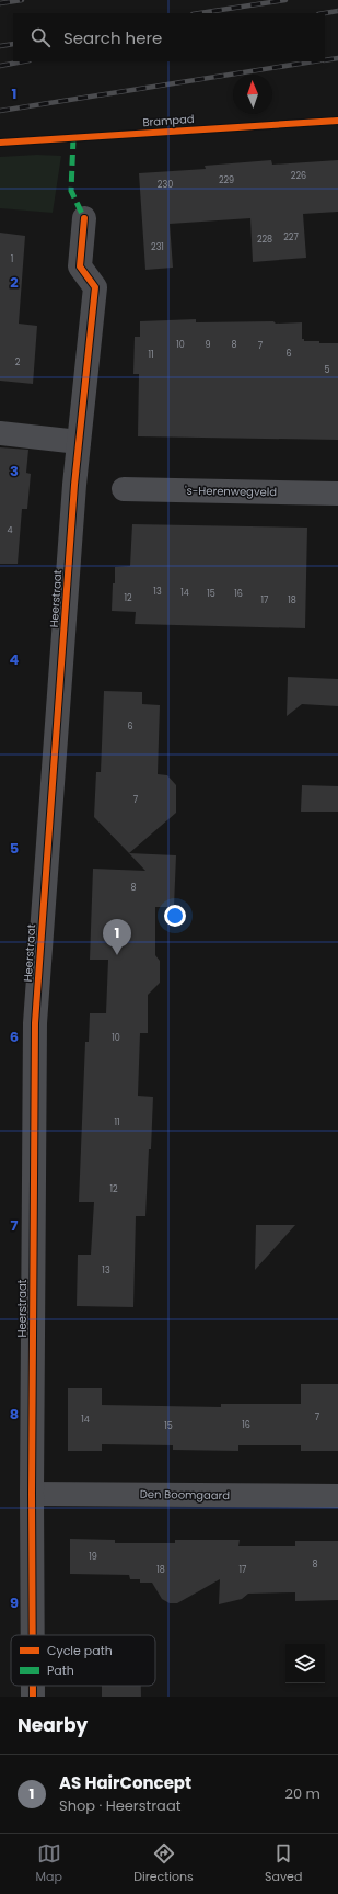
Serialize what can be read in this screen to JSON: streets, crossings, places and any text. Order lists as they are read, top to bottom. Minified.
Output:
{"streets":{"street":["'s-Herenwegveld","Heerstraat","Den Boomgaard"],"cycle path":["Brampad"]},"crossings":[["Heerstraat","Den Boomgaard"]],"house_numbers":["226","229","230","227","228","231","1","10","9","8","7","6","11","2","5","4","13","14","15","16","12","17","18","6","7","8","10","11","12","13","7","14","16","15","19","8","18","17"],"legend":["Cycle path","Path"],"north":"top","page":{"search":"Search here","pins":"1","heading":"Nearby","list":[{"mark":"1","name":"AS HairConcept","note":"Shop · Heerstraat","value":"20 m"}],"nav":["Map","Directions","Saved"]},"grid":{"rows":["1","2","3","4","5","6","7","8","9"]}}
